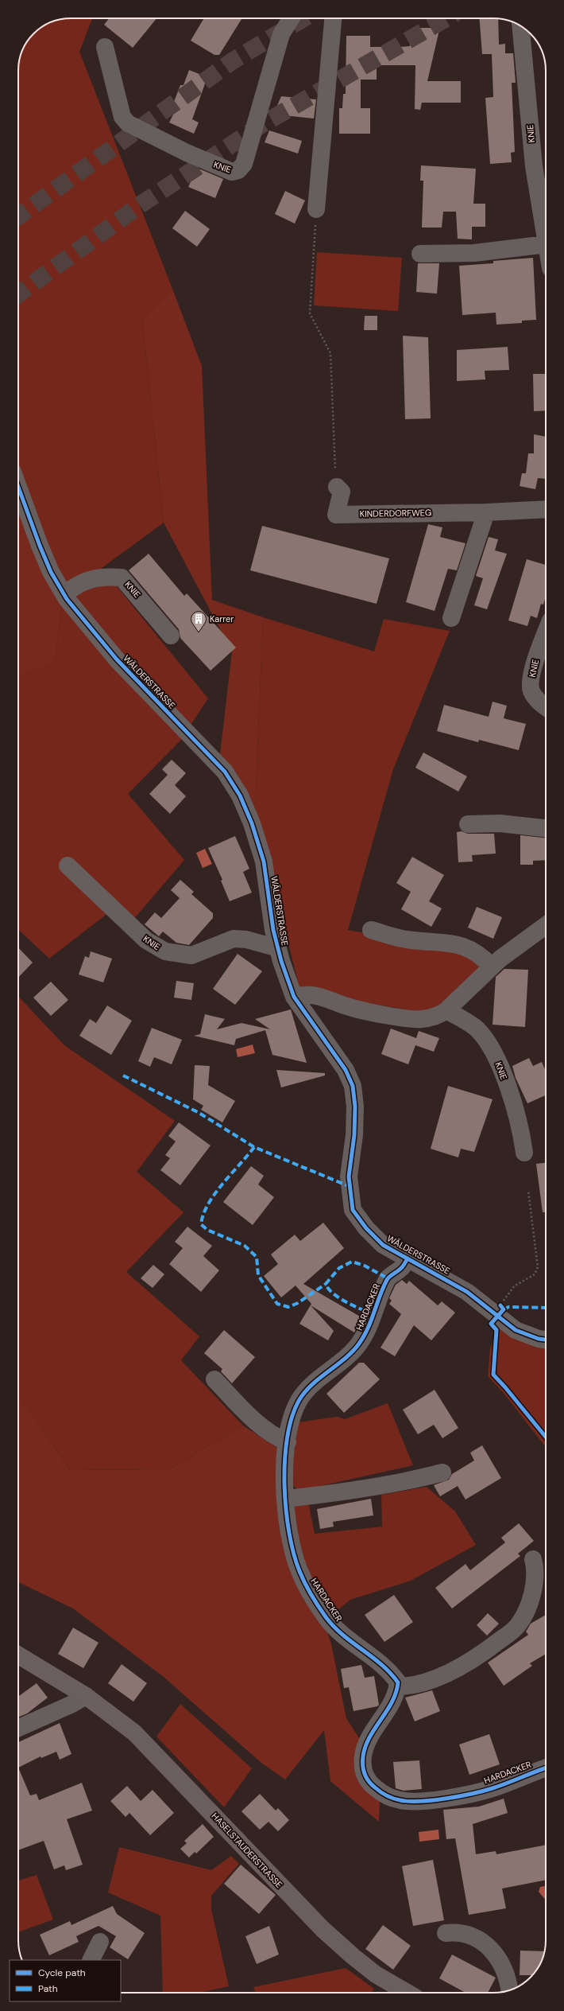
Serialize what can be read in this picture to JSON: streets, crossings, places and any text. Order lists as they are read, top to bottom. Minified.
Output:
{"streets":{"main road":["HASELSTAUDERSTRASSE"],"street":["KNIE","KINDERDORFWEG","WÄLDERSTRASSE","HARDACKER"]},"crossings":[["KNIE","WÄLDERSTRASSE"],["WÄLDERSTRASSE","HARDACKER"]],"places":{"building":["Karrer"]},"legend":["Cycle path","Path"]}
